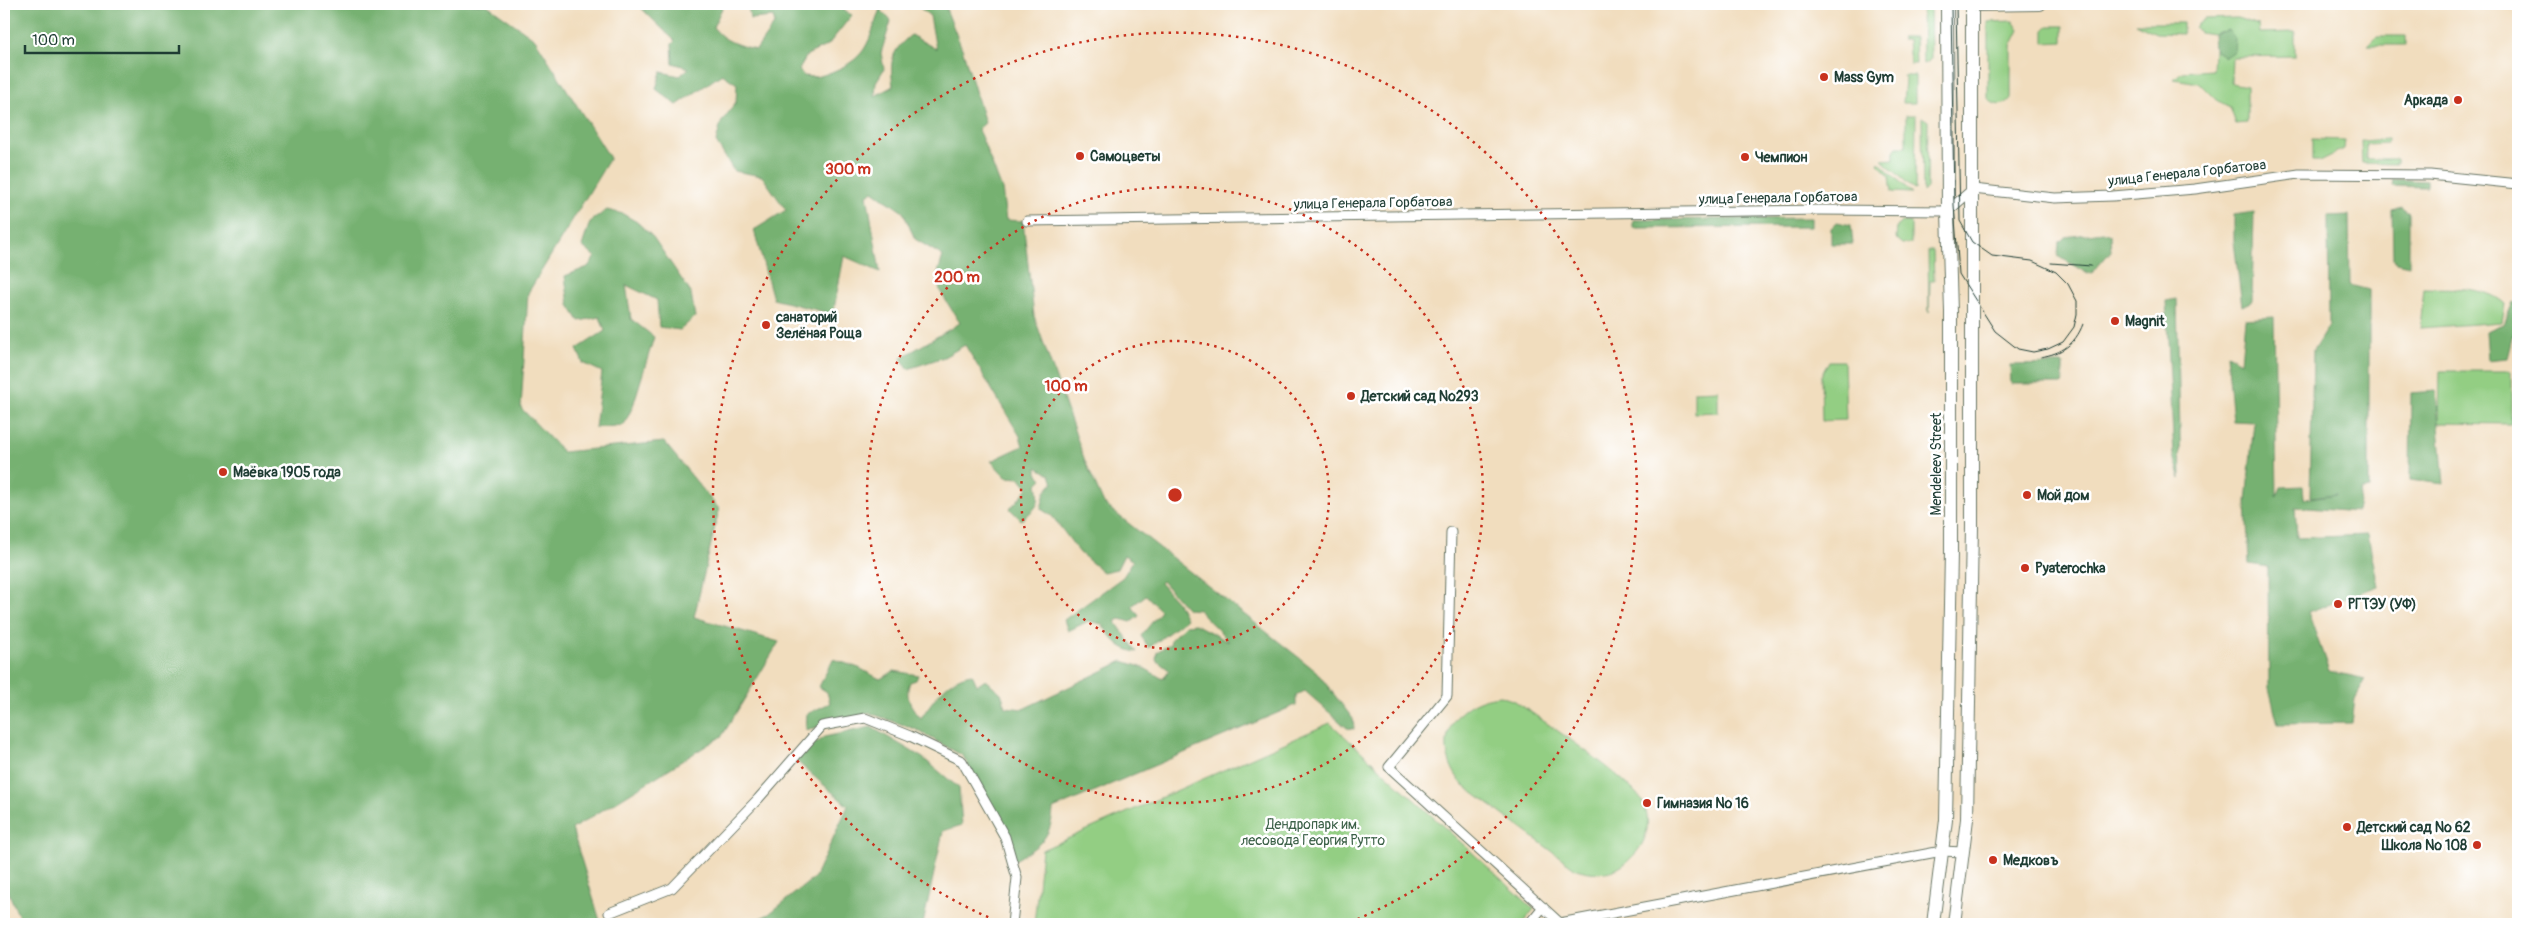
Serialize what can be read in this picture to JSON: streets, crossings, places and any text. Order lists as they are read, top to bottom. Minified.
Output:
{"streets":{"main road":["Mendeleev Street"],"street":["улица Генерала Горбатова"]},"crossings":[["улица Генерала Горбатова","Mendeleev Street"]],"parks":["Дендропарк им. лесовода Георгия Рутто"],"places":["Mass Gym","Аркада","Самоцветы","Чемпион","Magnit","санаторий Зелёная Роща","Детский сад №293","Маёвка 1905 года","Мой дом","Pyaterochka","РГТЭУ (УФ)","Гимназия № 16","Детский сад № 62","Школа № 108","Медковъ"],"scale_bar":"100 m","rings":["300 m","200 m","100 m"]}
